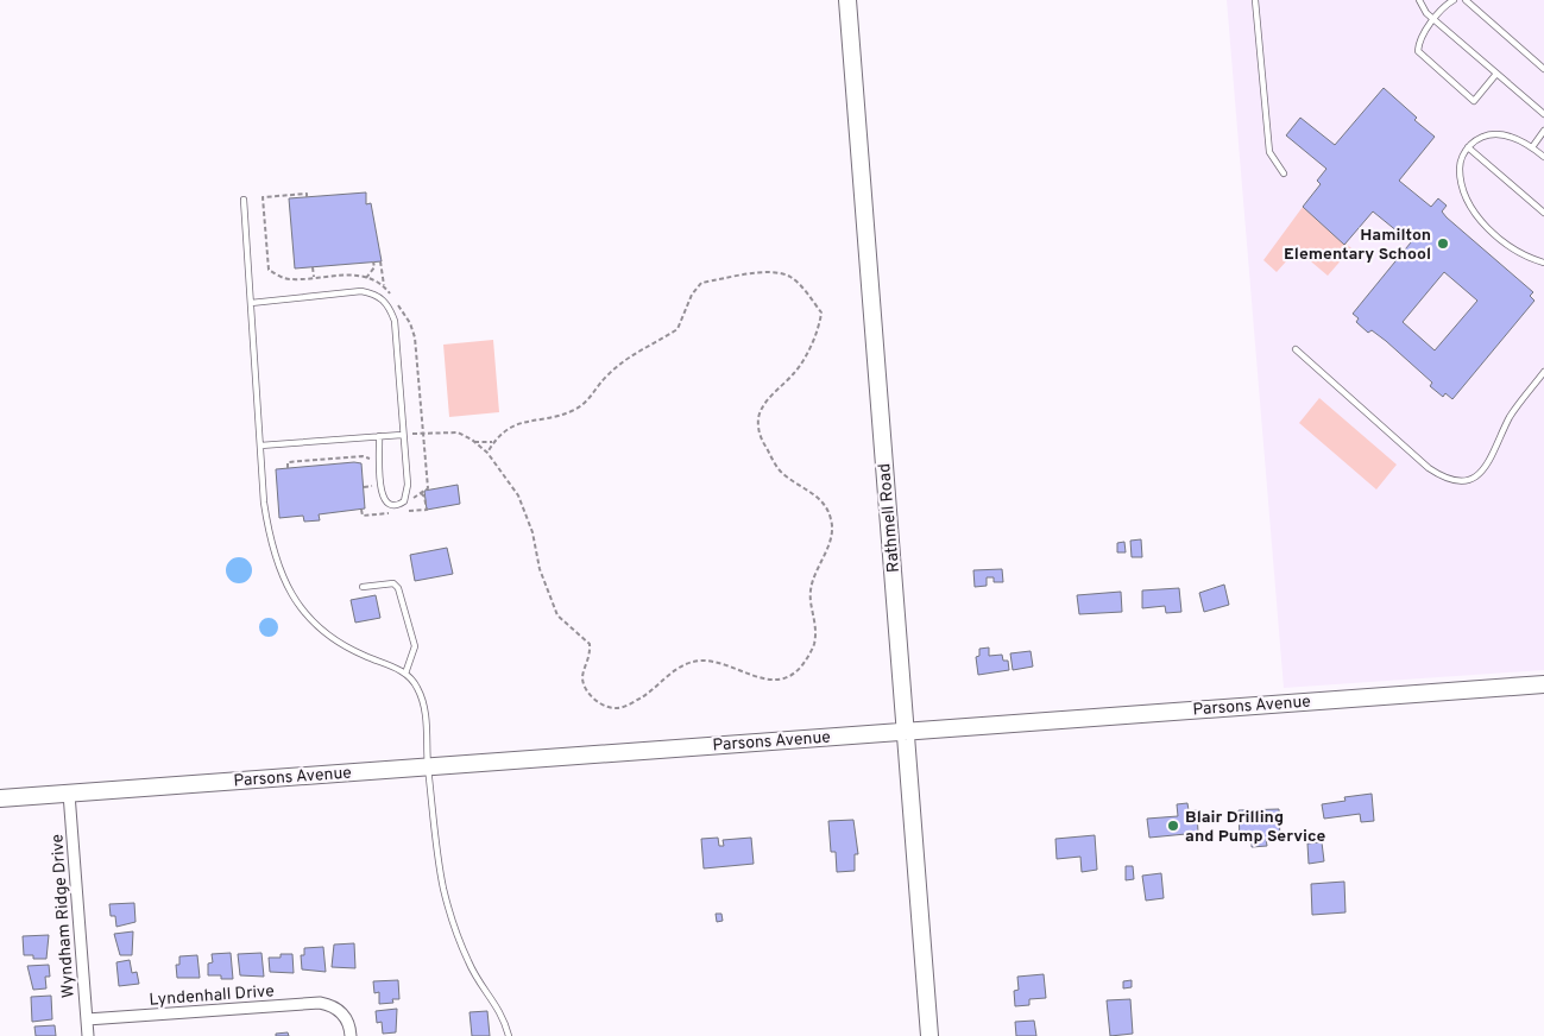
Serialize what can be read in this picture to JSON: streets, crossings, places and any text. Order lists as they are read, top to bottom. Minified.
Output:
{"streets":{"street":["Rathmell Road","Parsons Avenue","Wyndham Ridge Drive","Lyndenhall Drive"]},"crossings":[["Rathmell Road","Parsons Avenue"],["Parsons Avenue","Wyndham Ridge Drive"],["Wyndham Ridge Drive","Lyndenhall Drive"]],"places":["Hamilton Elementary School","Blair Drilling and Pump Service"]}
